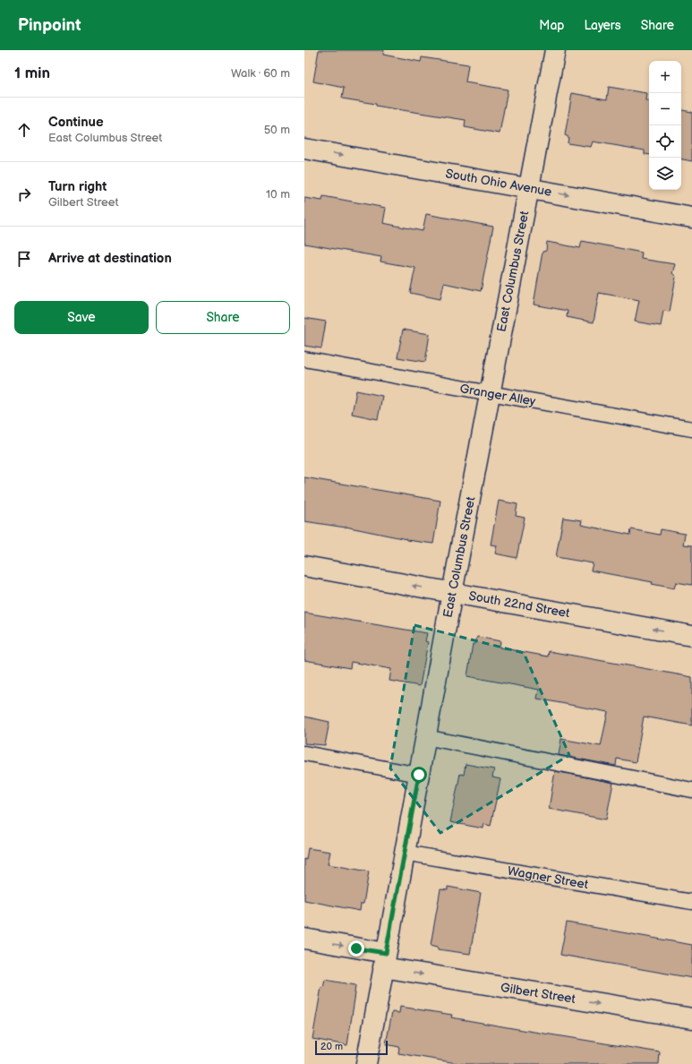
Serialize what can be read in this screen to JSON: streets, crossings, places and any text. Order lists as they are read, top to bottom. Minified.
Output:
{"streets":{"street":["South Ohio Avenue","East Columbus Street","South 22nd Street","Gilbert Street"],"lane":["Granger Alley","Wagner Street"]},"crossings":[["South Ohio Avenue","East Columbus Street"],["East Columbus Street","Granger Alley"],["East Columbus Street","South 22nd Street"],["East Columbus Street","Wagner Street"],["East Columbus Street","Gilbert Street"]],"one_way":["South Ohio Avenue","South 22nd Street","Gilbert Street"],"scale_bar":"20 m","page":{"header":"Pinpoint","nav":["Map","Layers","Share"],"heading":["1 min","Walk · 60 m"],"map_buttons":["+","−"],"list":[["Continue","East Columbus Street","50 m"],["Turn right","Gilbert Street","10 m"],"Arrive at destination"],"buttons":["Save","Share"],"scale":"20 m"}}
